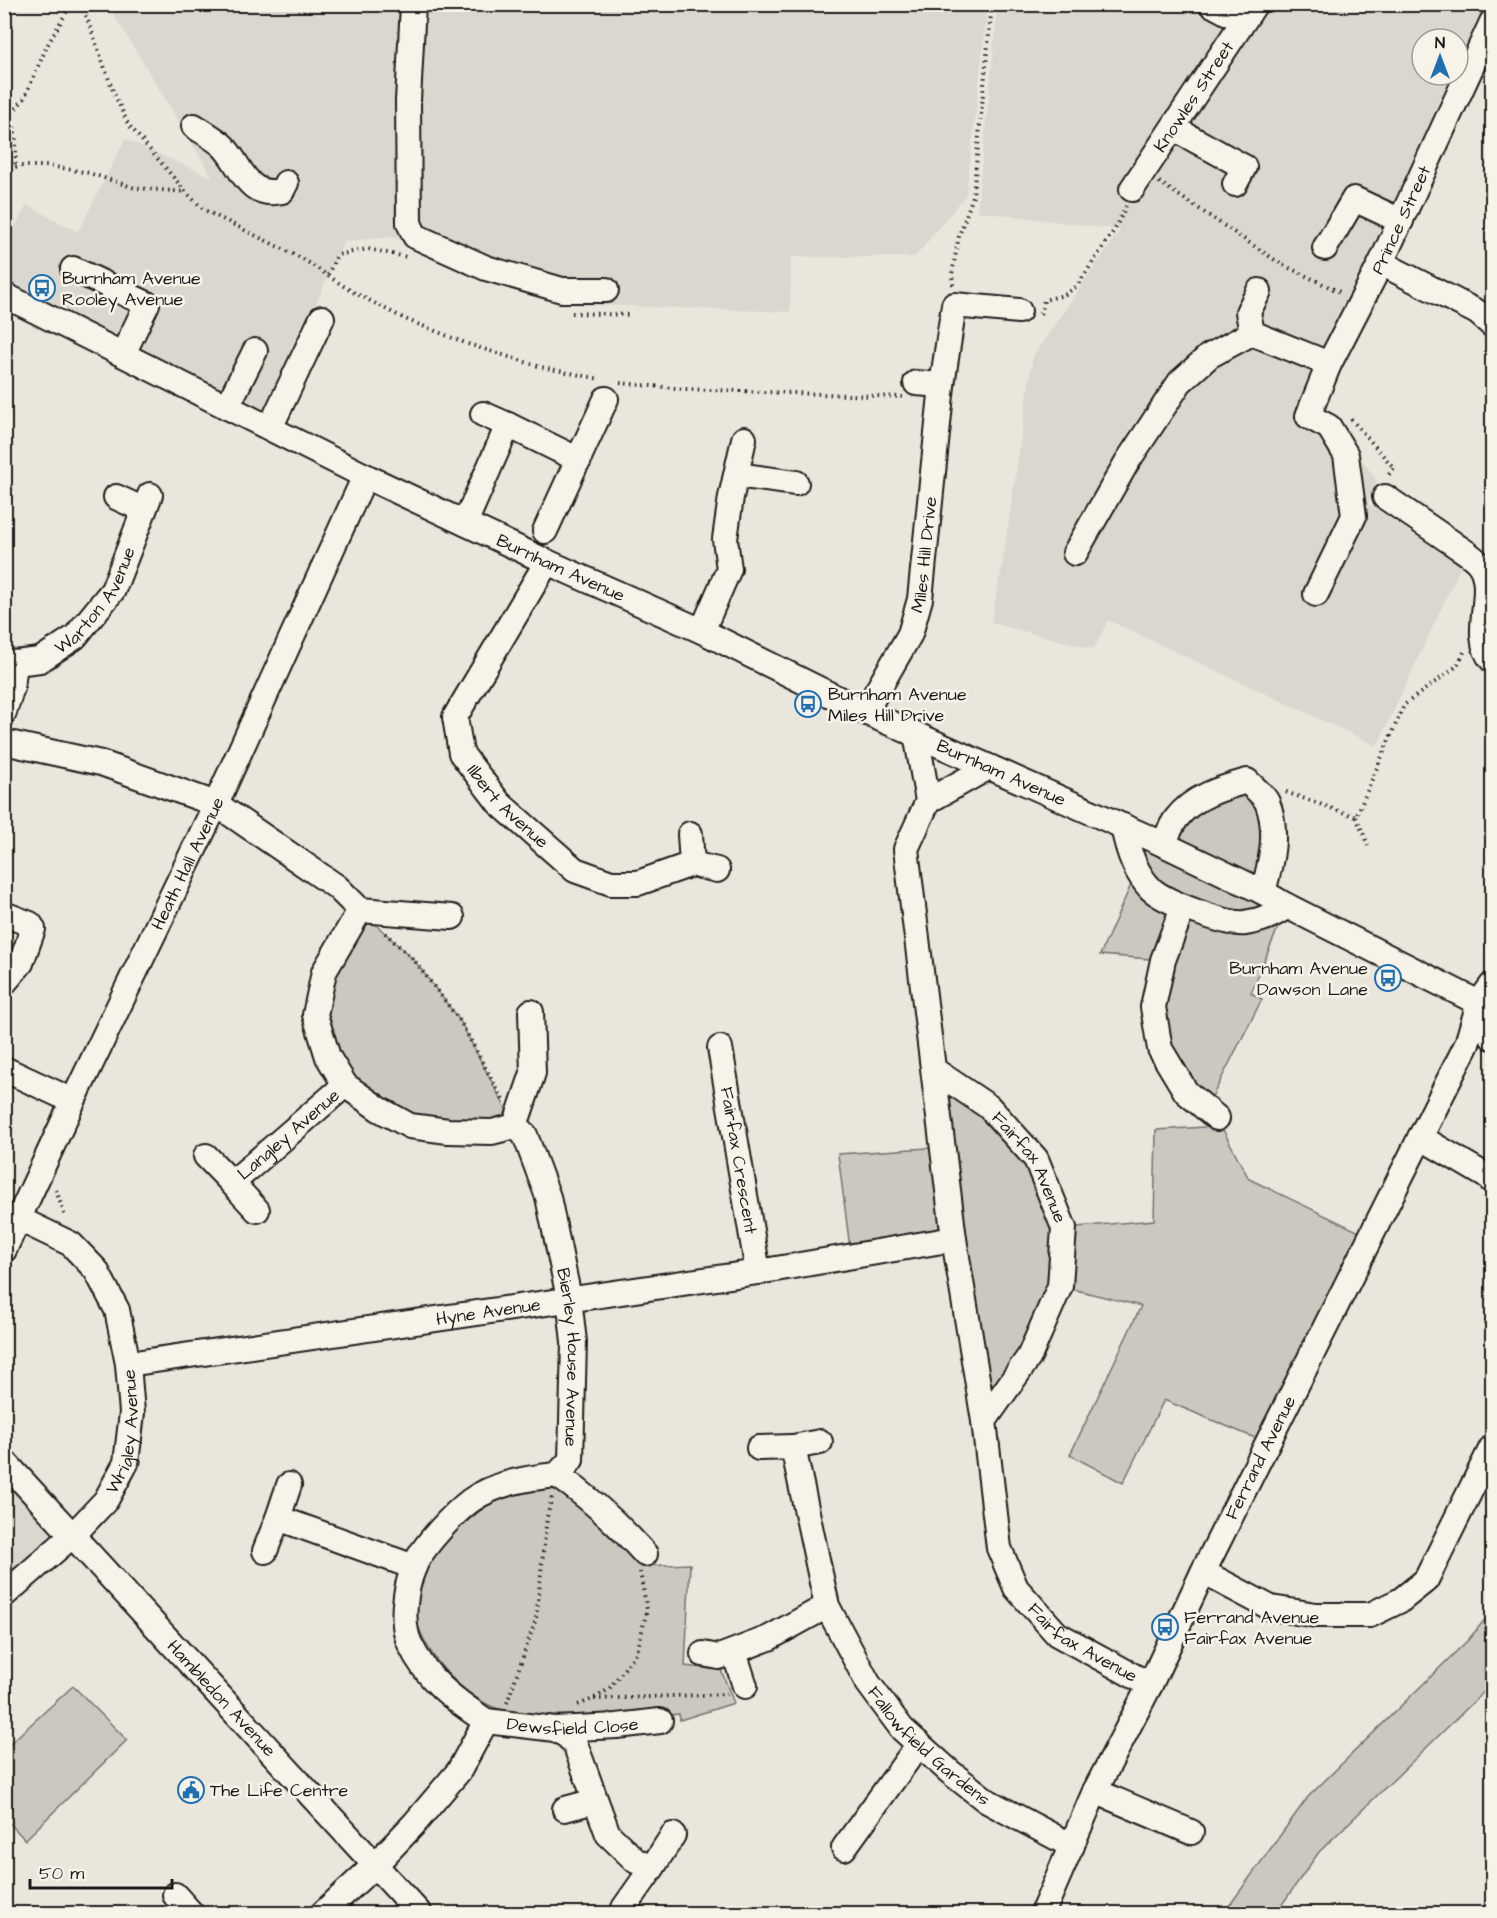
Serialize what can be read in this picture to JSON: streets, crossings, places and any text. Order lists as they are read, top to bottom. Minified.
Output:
{"streets":{"street":["Knowles Street","Prince Street","Miles Hill Drive","Burnham Avenue","Warton Avenue","Ilbert Avenue","Heath Hall Avenue","Langley Avenue","Fairfax Crescent","Fairfax Avenue","Hyne Avenue","Bierley House Avenue","Wrigley Avenue","Ferrand Avenue","Hambledon Avenue","Dewsfield Close","Fallowfield Gardens"]},"crossings":[["Miles Hill Drive","Burnham Avenue"],["Burnham Avenue","Ilbert Avenue"],["Burnham Avenue","Heath Hall Avenue"],["Burnham Avenue","Ferrand Avenue"],["Heath Hall Avenue","Wrigley Avenue"],["Fairfax Crescent","Hyne Avenue"],["Fairfax Avenue","Hyne Avenue"],["Fairfax Avenue","Ferrand Avenue"],["Hyne Avenue","Bierley House Avenue"],["Hyne Avenue","Wrigley Avenue"],["Bierley House Avenue","Dewsfield Close"],["Wrigley Avenue","Hambledon Avenue"],["Ferrand Avenue","Fallowfield Gardens"]],"places":{"bus stop":["Burnham Avenue Rooley Avenue","Burnham Avenue Miles Hill Drive","Burnham Avenue Dawson Lane","Ferrand Avenue Fairfax Avenue"],"public building":["The Life Centre"]},"scale_bar":"50 m","north":"top"}
